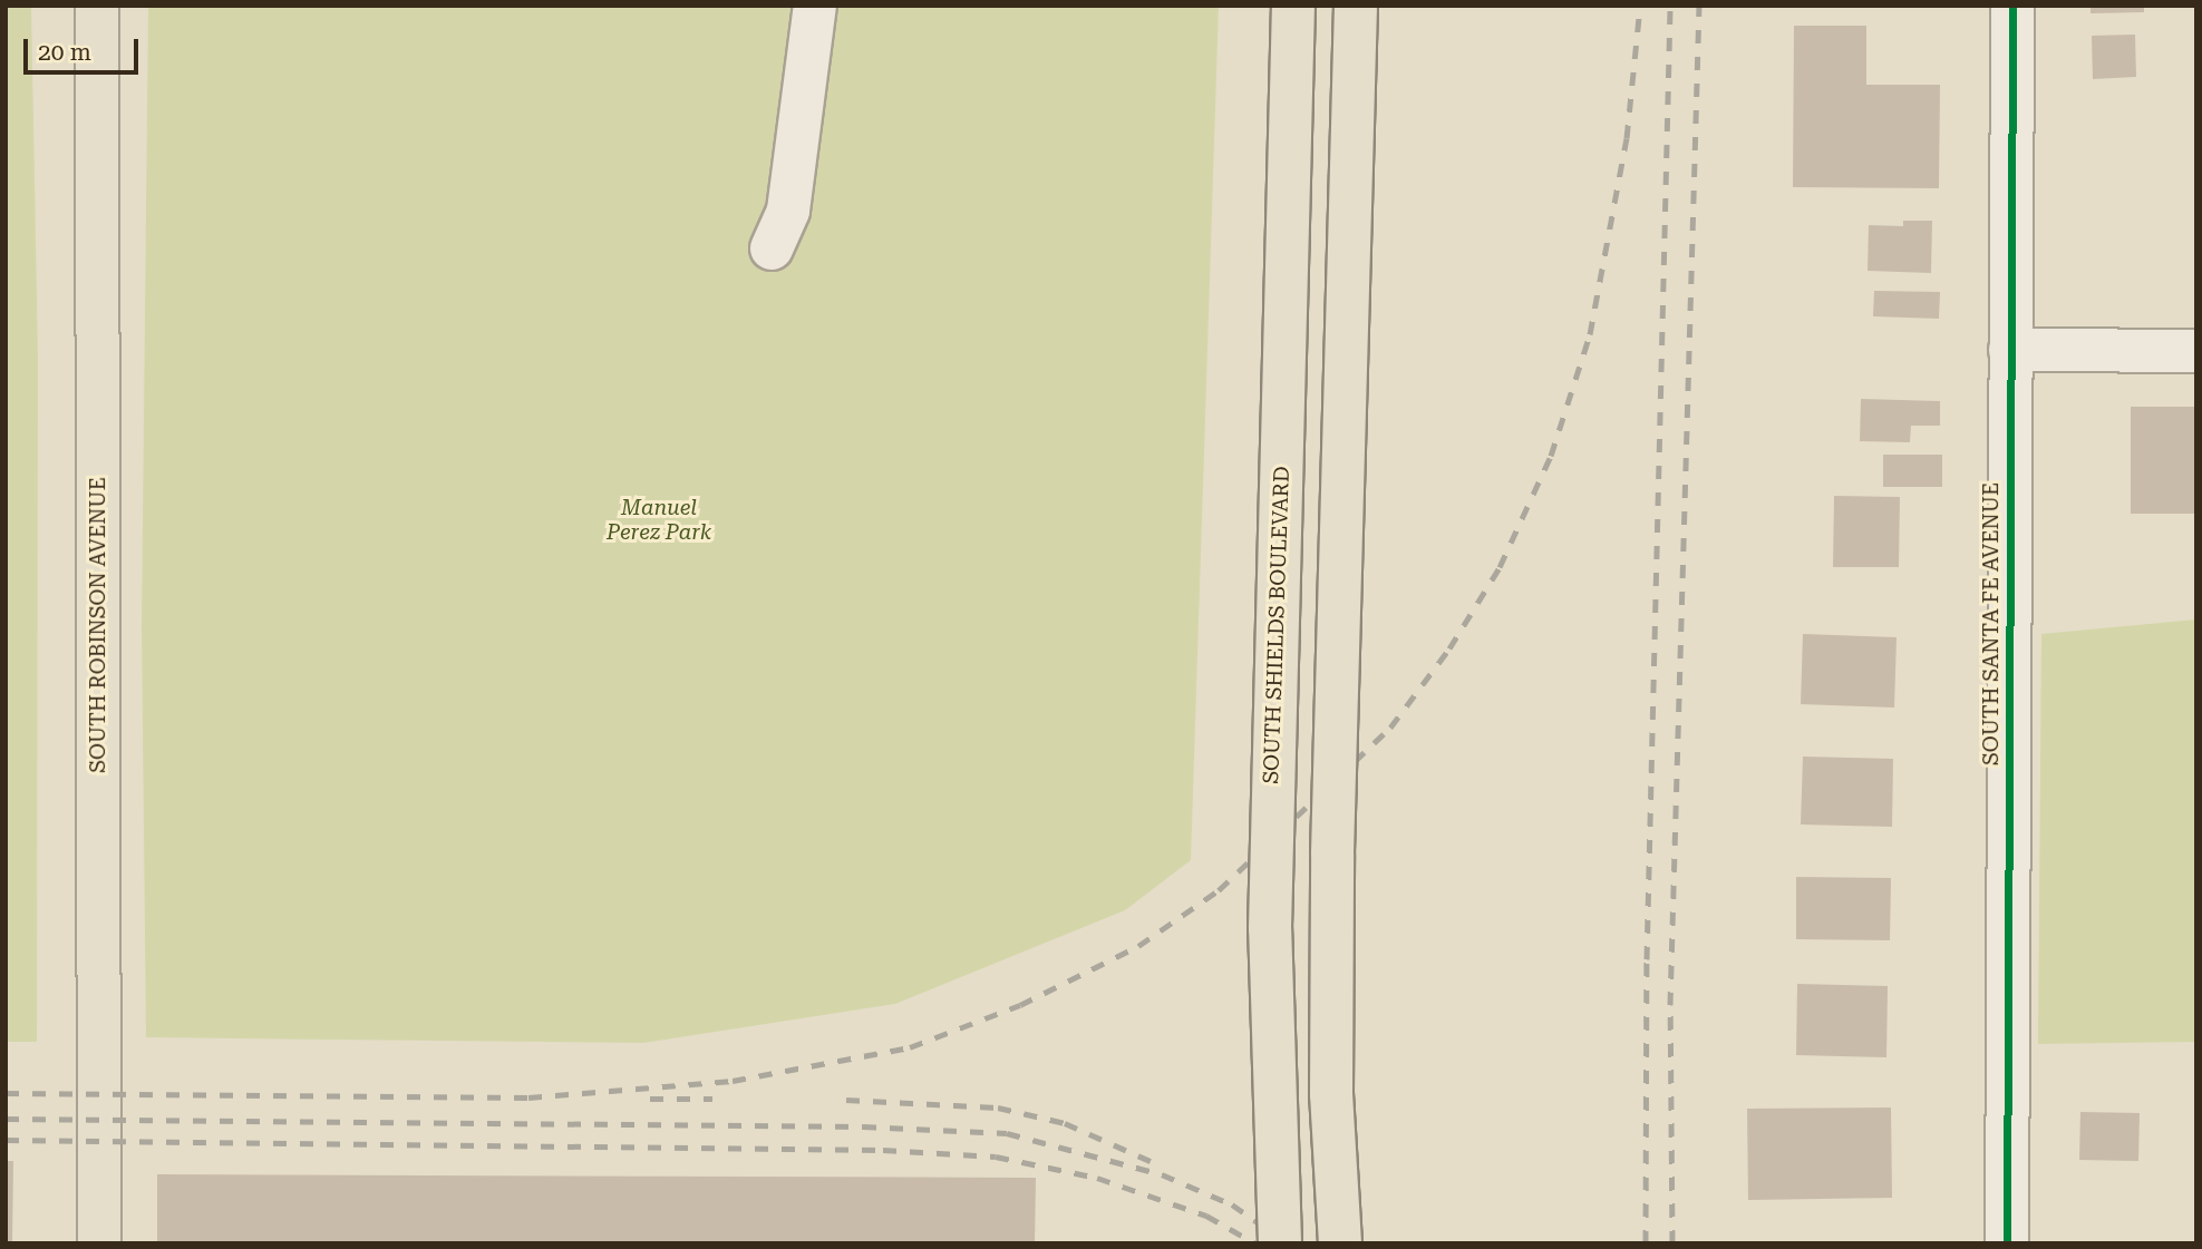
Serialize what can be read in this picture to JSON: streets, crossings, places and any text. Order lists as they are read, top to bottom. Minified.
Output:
{"streets":{"main road":["SOUTH ROBINSON AVENUE","SOUTH SHIELDS BOULEVARD"],"street":["SOUTH SANTA FE AVENUE"]},"parks":["Manuel Perez Park"],"scale_bar":"20 m"}
